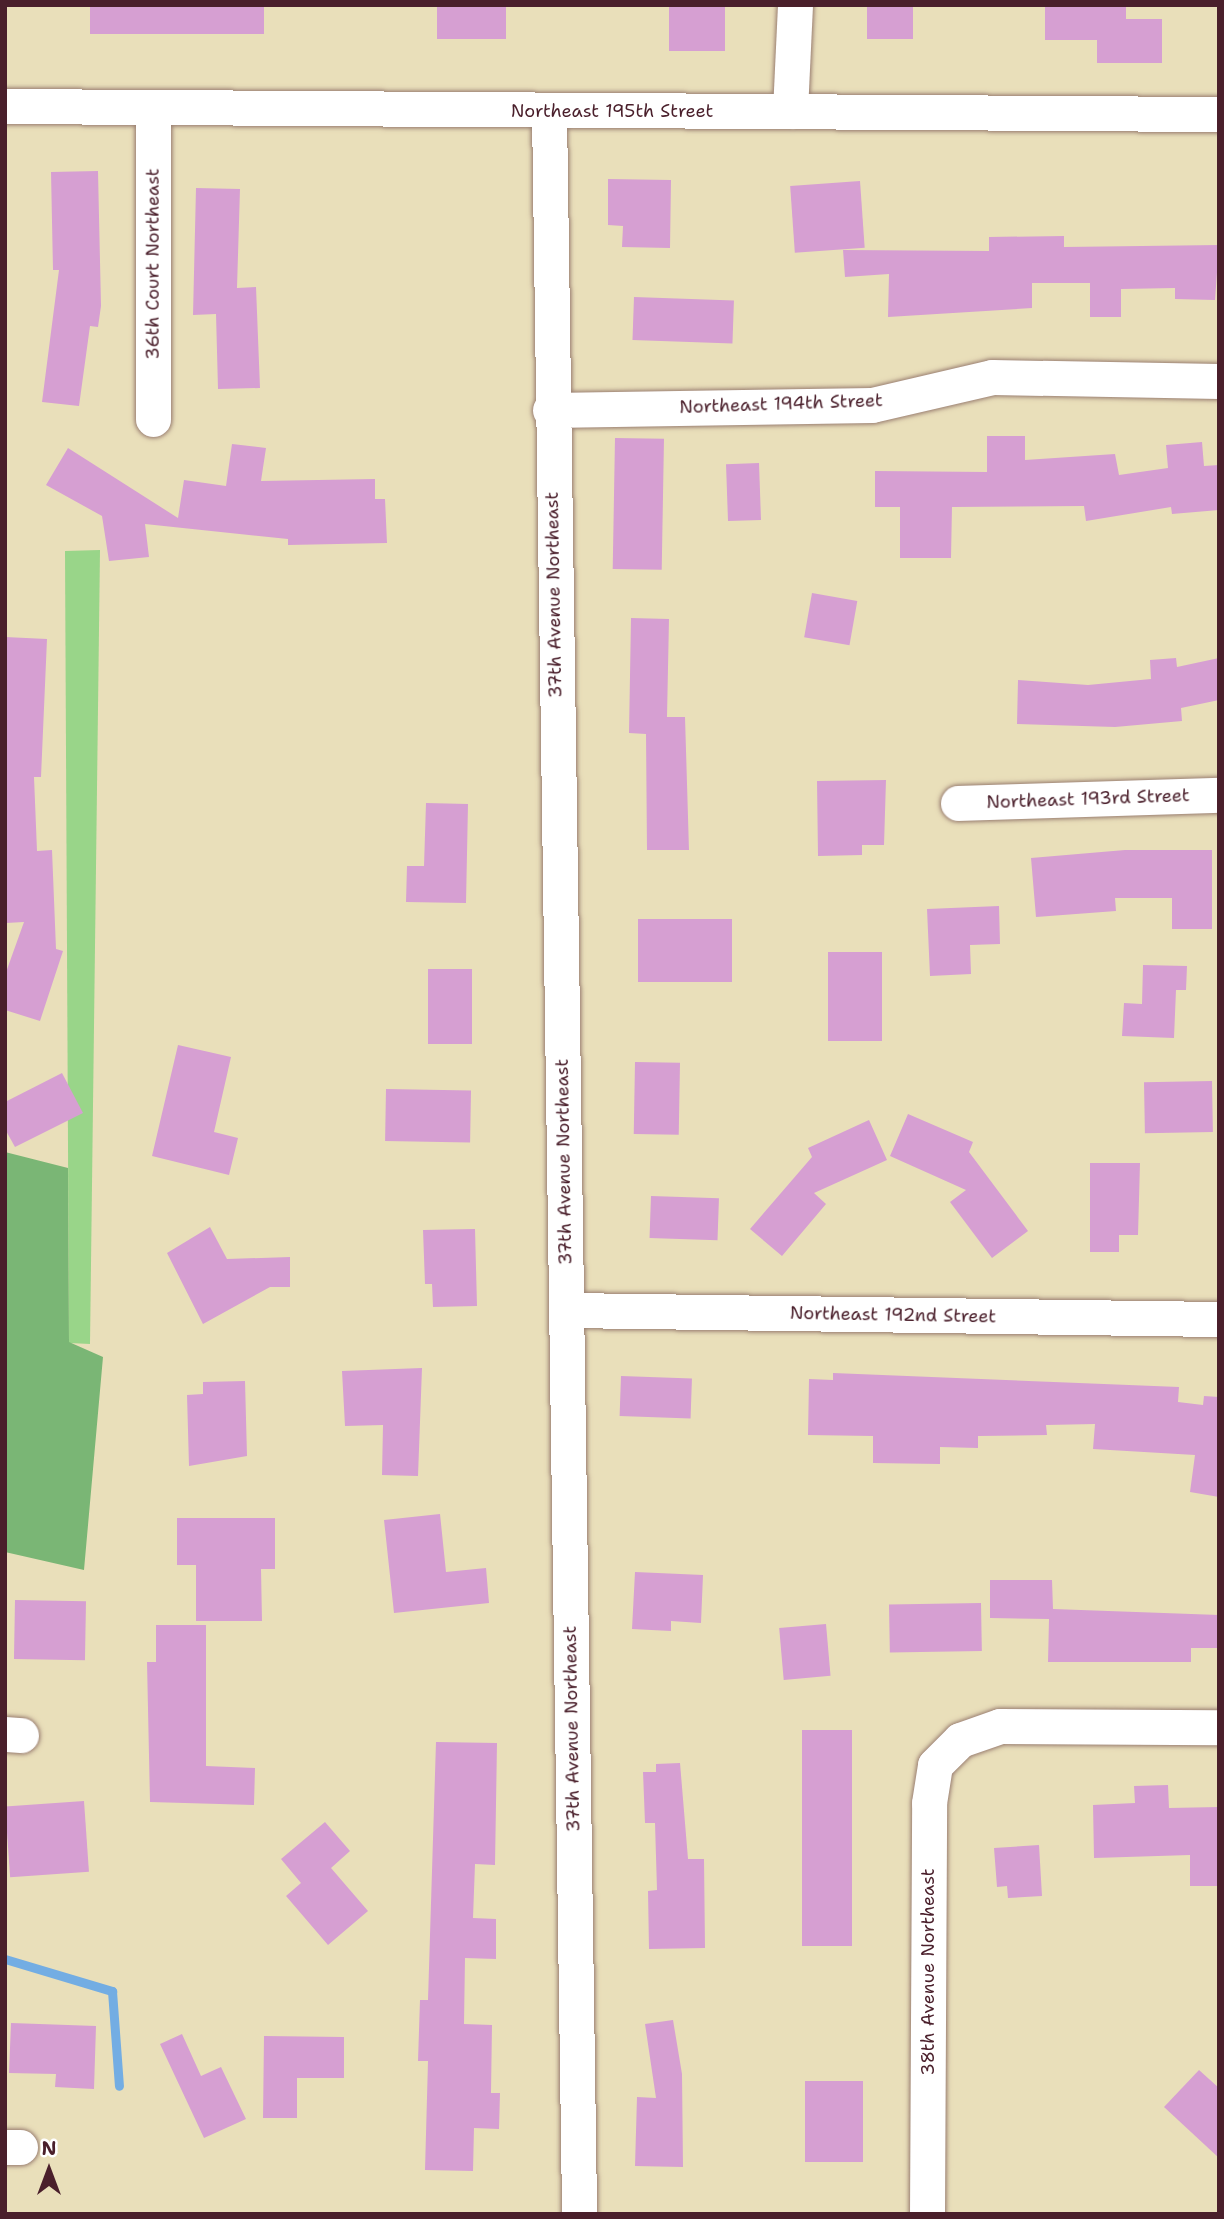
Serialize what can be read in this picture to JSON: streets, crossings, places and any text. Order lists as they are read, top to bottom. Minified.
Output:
{"streets":{"street":["Northeast 195th Street","36th Court Northeast","Northeast 194th Street","37th Avenue Northeast","Northeast 193rd Street","Northeast 192nd Street","38th Avenue Northeast"]},"crossings":[["Northeast 195th Street","36th Court Northeast"],["Northeast 195th Street","37th Avenue Northeast"],["Northeast 194th Street","37th Avenue Northeast"],["37th Avenue Northeast","Northeast 192nd Street"]],"north":"top"}
